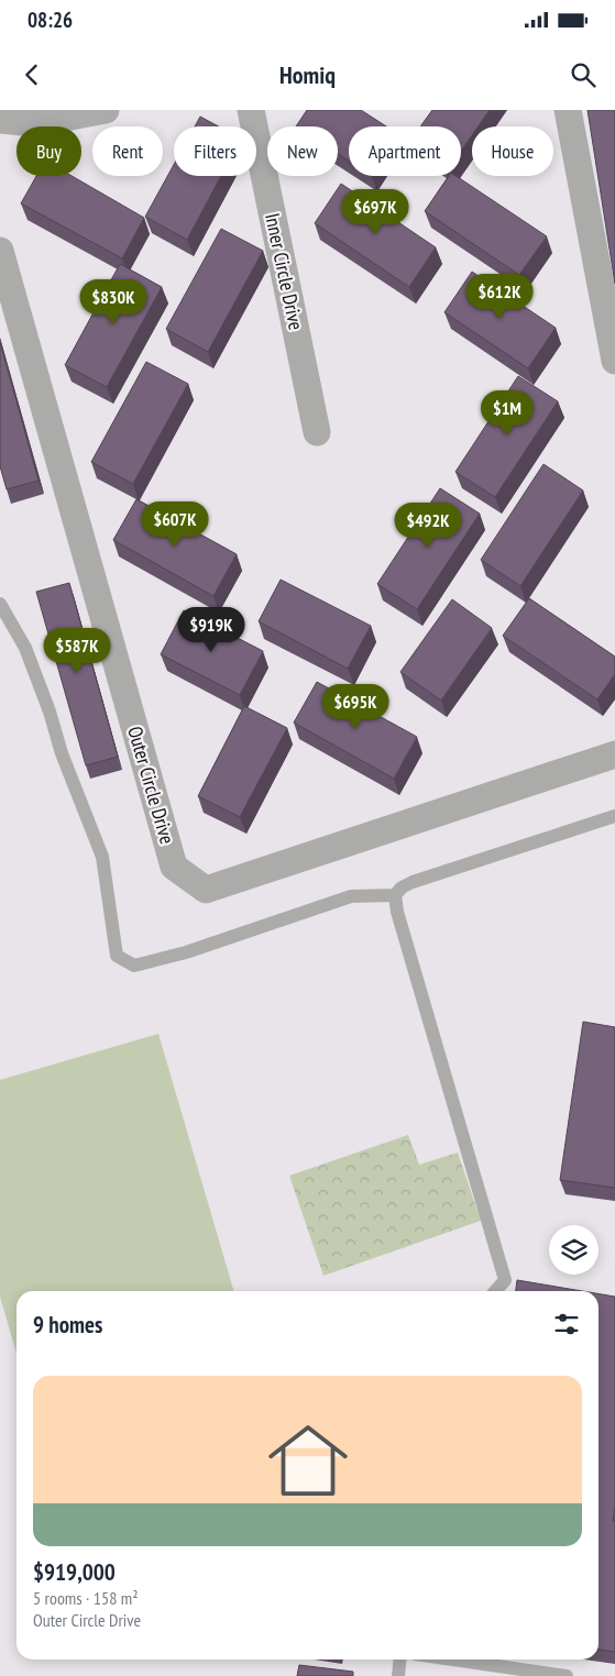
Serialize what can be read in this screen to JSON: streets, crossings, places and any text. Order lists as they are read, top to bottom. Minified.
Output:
{"streets":{"street":["Inner Circle Drive","Outer Circle Drive"]},"page":{"status":"08:26","header":"Homiq","chip":["Buy","Rent","Filters","New","Apartment","House"],"price":["$697K","$612K","$830K","$1M","$607K","$492K","$919K","$587K","$695K"],"heading":"9 homes","list":[{"name":"$919,000","note":"5 rooms · 158 m² · Outer Circle Drive"}]}}
